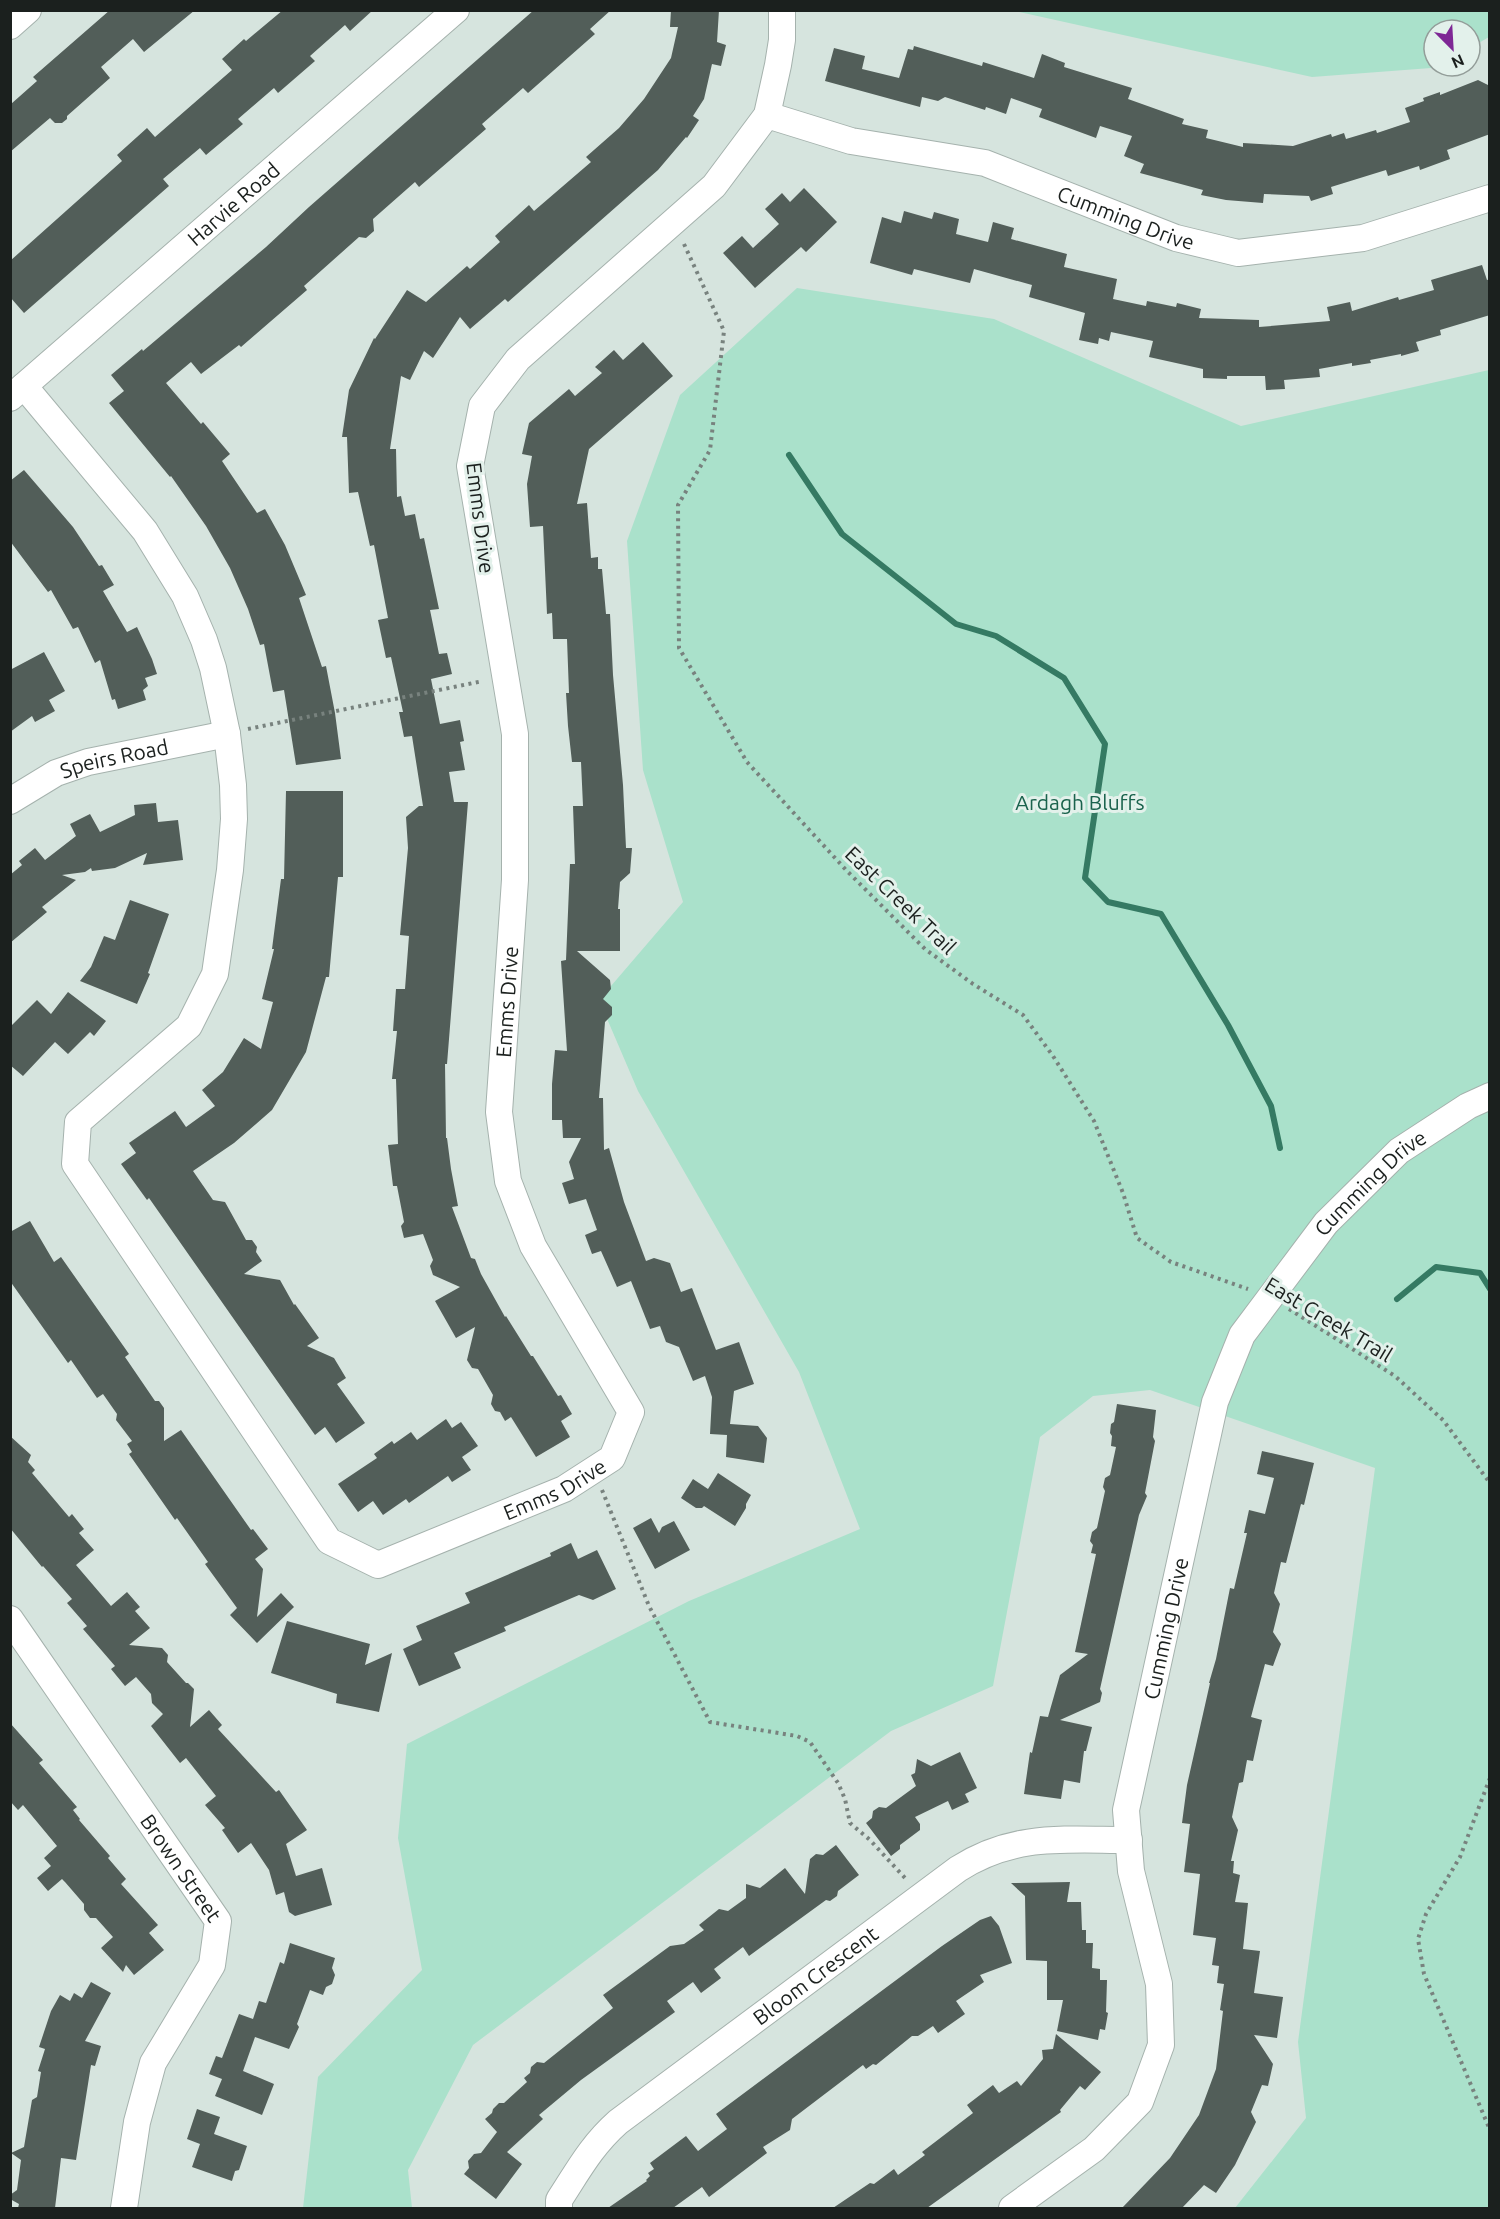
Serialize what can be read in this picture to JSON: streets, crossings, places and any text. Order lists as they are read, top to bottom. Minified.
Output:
{"streets":{"street":["Harvie Road","Cumming Drive","Emms Drive","Speirs Road","Brown Street","Bloom Crescent"],"path":["East Creek Trail"]},"crossings":[["Harvie Road","Emms Drive"],["Cumming Drive","Emms Drive"],["Cumming Drive","East Creek Trail"],["Cumming Drive","Bloom Crescent"],["Emms Drive","Speirs Road"],["Emms Drive","East Creek Trail"]],"parks":["Ardagh Bluffs"],"north":"bottom right"}
